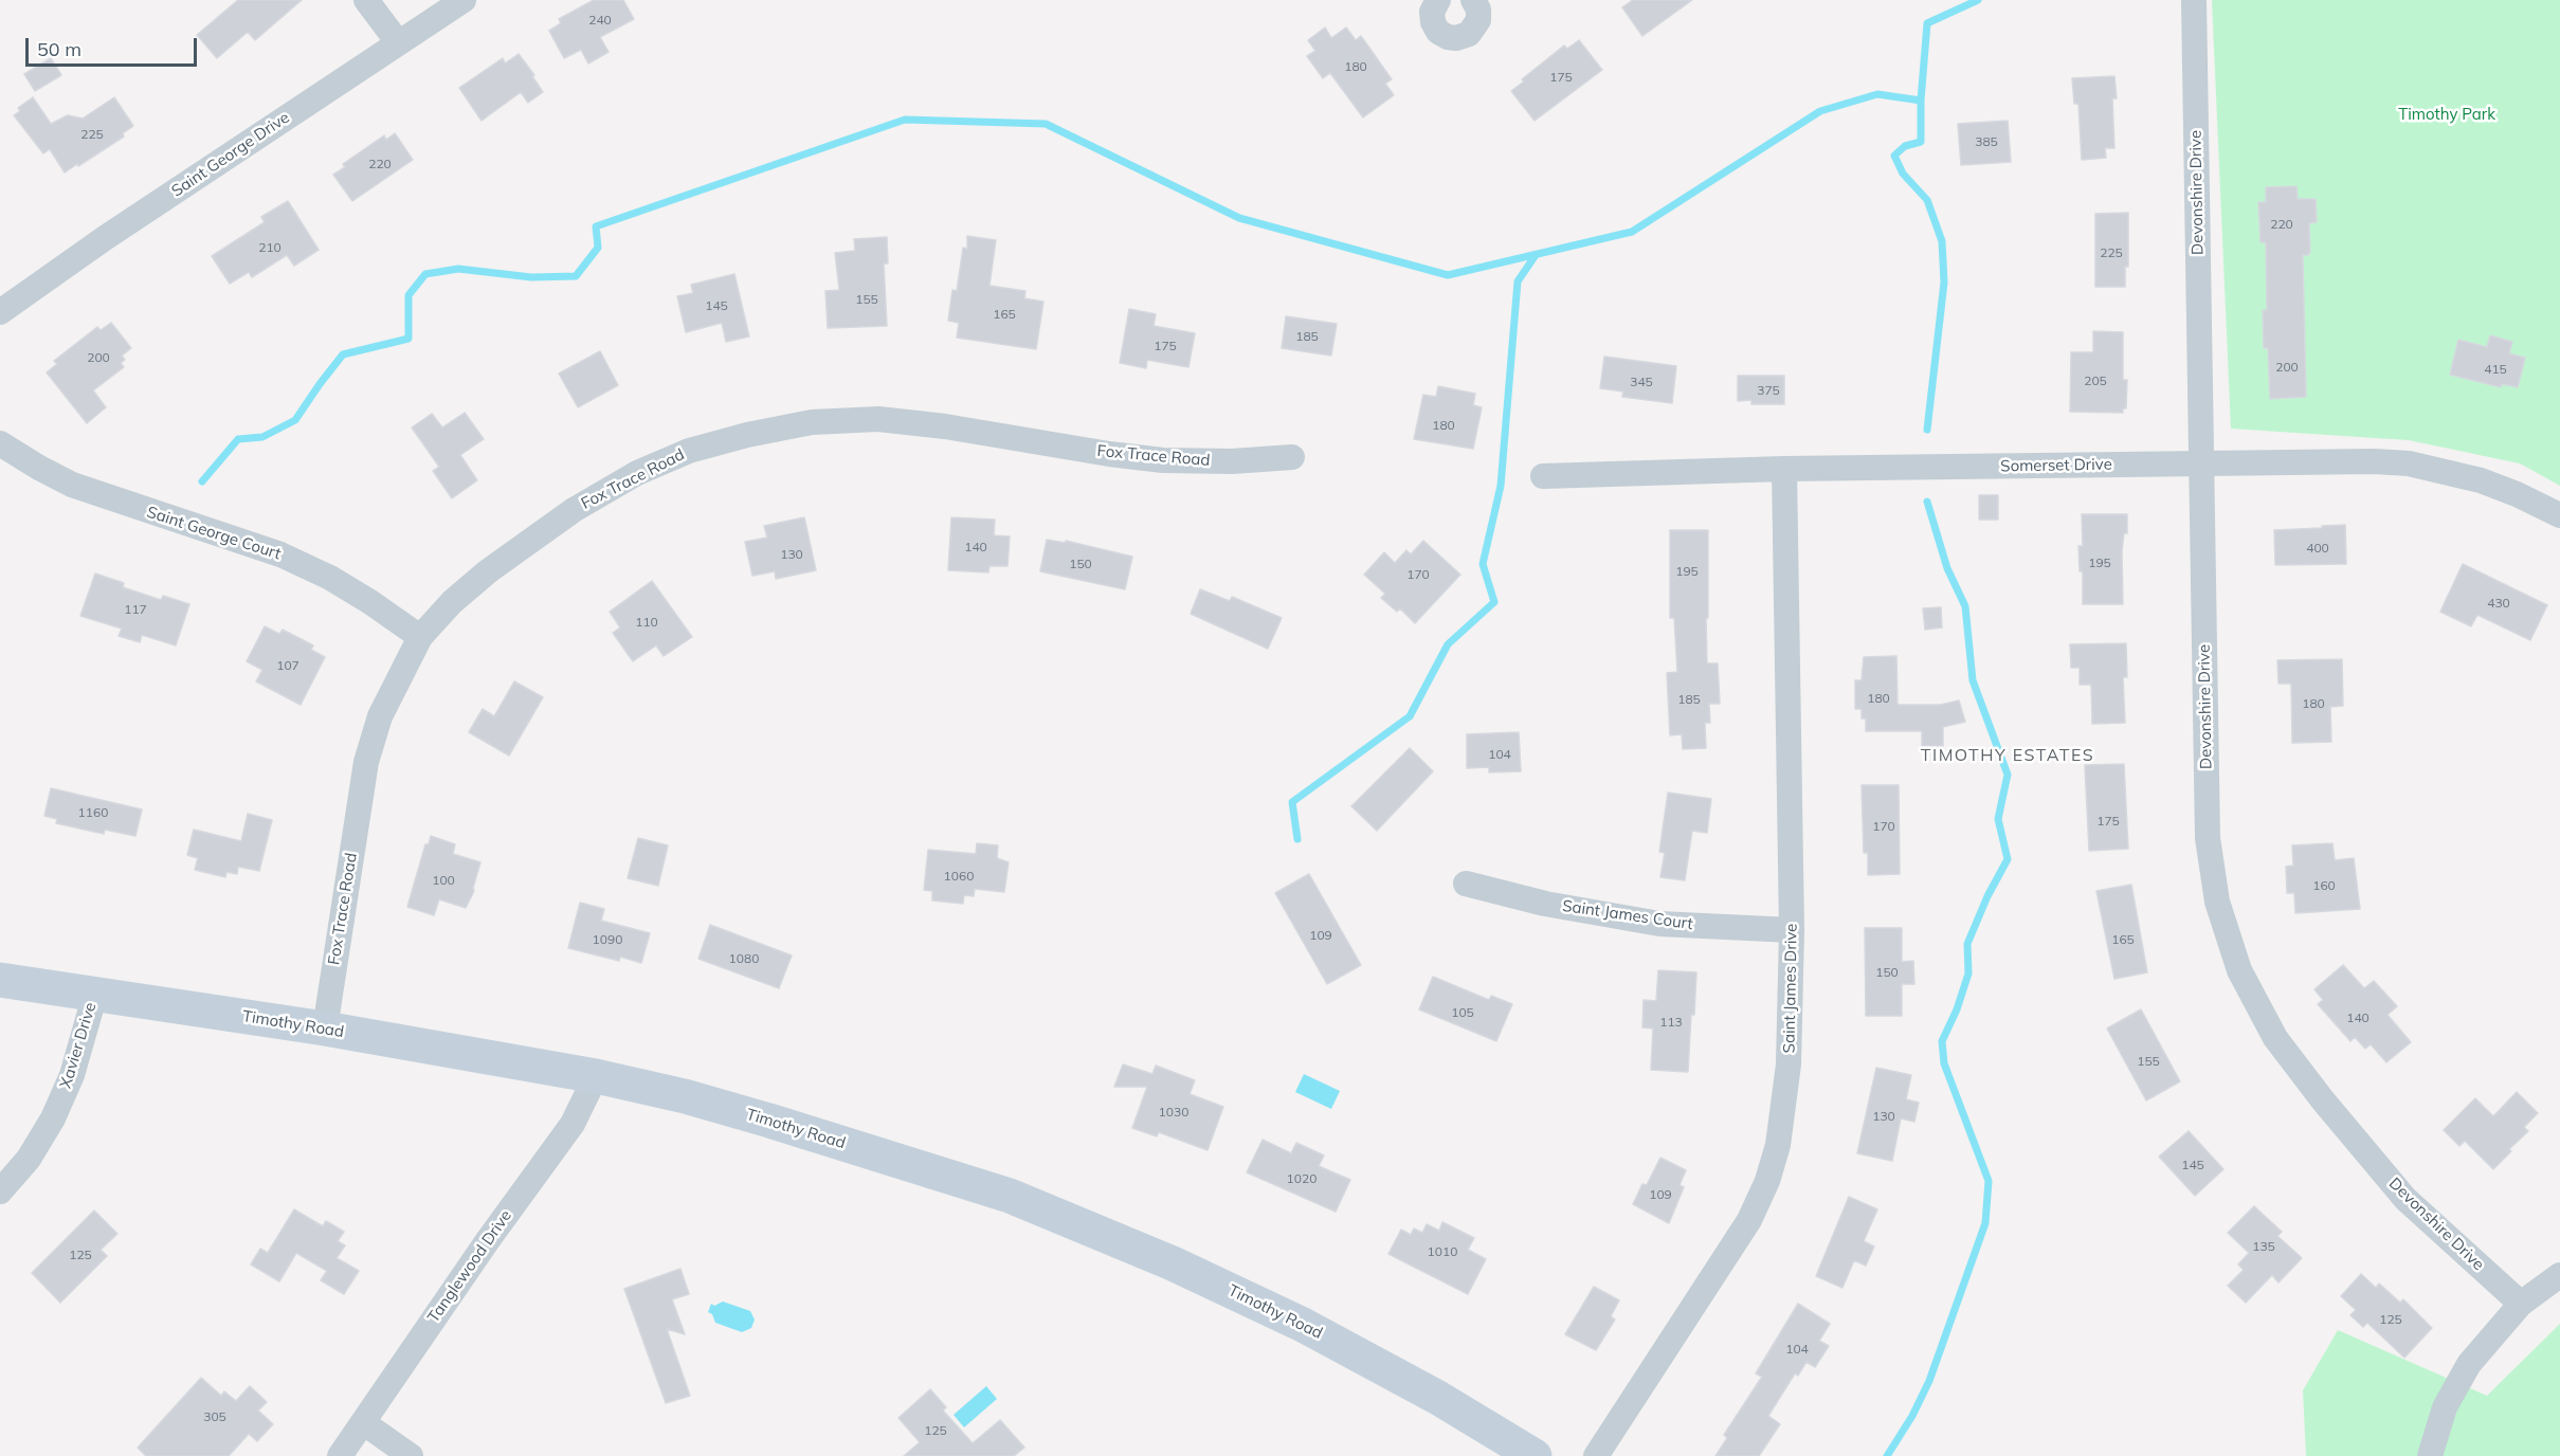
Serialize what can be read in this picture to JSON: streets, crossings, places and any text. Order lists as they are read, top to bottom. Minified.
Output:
{"streets":{"main road":["Timothy Road"],"street":["Saint George Drive","Devonshire Drive","Fox Trace Road","Somerset Drive","Saint George Court","Saint James Court","Saint James Drive","Xavier Drive","Tanglewood Drive"]},"crossings":[["Devonshire Drive","Somerset Drive"],["Fox Trace Road","Saint George Court"],["Fox Trace Road","Timothy Road"],["Somerset Drive","Saint James Drive"],["Saint James Court","Saint James Drive"],["Timothy Road","Xavier Drive"],["Timothy Road","Tanglewood Drive"]],"districts":["TIMOTHY ESTATES"],"parks":["Timothy Park"],"house_numbers":["240","180","175","225","385","220","220","210","225","155","145","165","185","175","200","200","415","205","345","375","180","140","400","130","195","150","195","170","430","117","110","107","180","185","180","104","1160","175","170","1060","100","160","109","1090","165","1080","150","105","140","113","155","1030","130","145","1020","109","135","1010","125","125","104","305","125"],"scale_bar":"50 m"}
